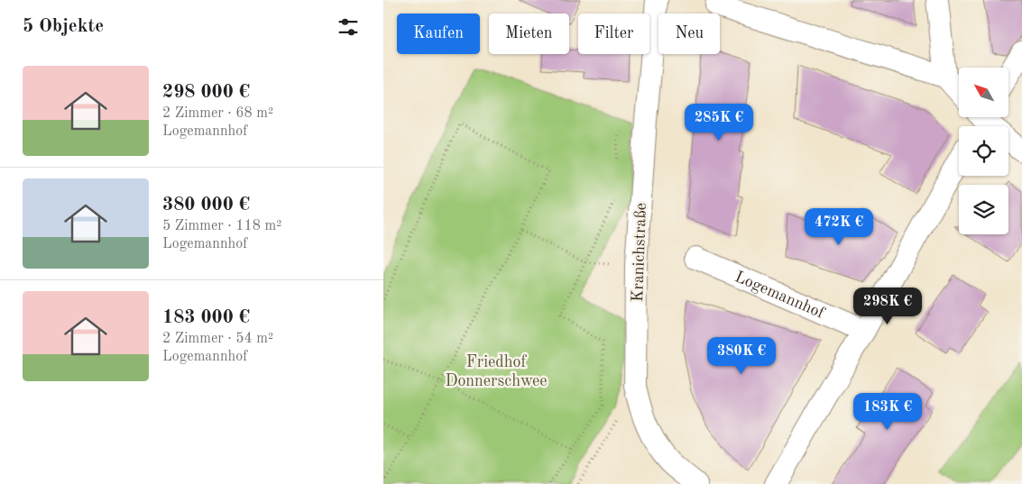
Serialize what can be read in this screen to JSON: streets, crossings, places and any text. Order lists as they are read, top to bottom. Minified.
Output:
{"streets":{"street":["Kranichstraße","Logemannhof"]},"parks":["Friedhof Donnerschwee"],"north":"top left","page":{"heading":"5 Objekte","chip":["Kaufen","Mieten","Filter","Neu"],"list":[{"name":"298 000 €","note":"2 Zimmer · 68 m² · Logemannhof"},{"name":"380 000 €","note":"5 Zimmer · 118 m² · Logemannhof"},{"name":"183 000 €","note":"2 Zimmer · 54 m² · Logemannhof"}],"price":["285K €","472K €","298K €","380K €","183K €"]}}
